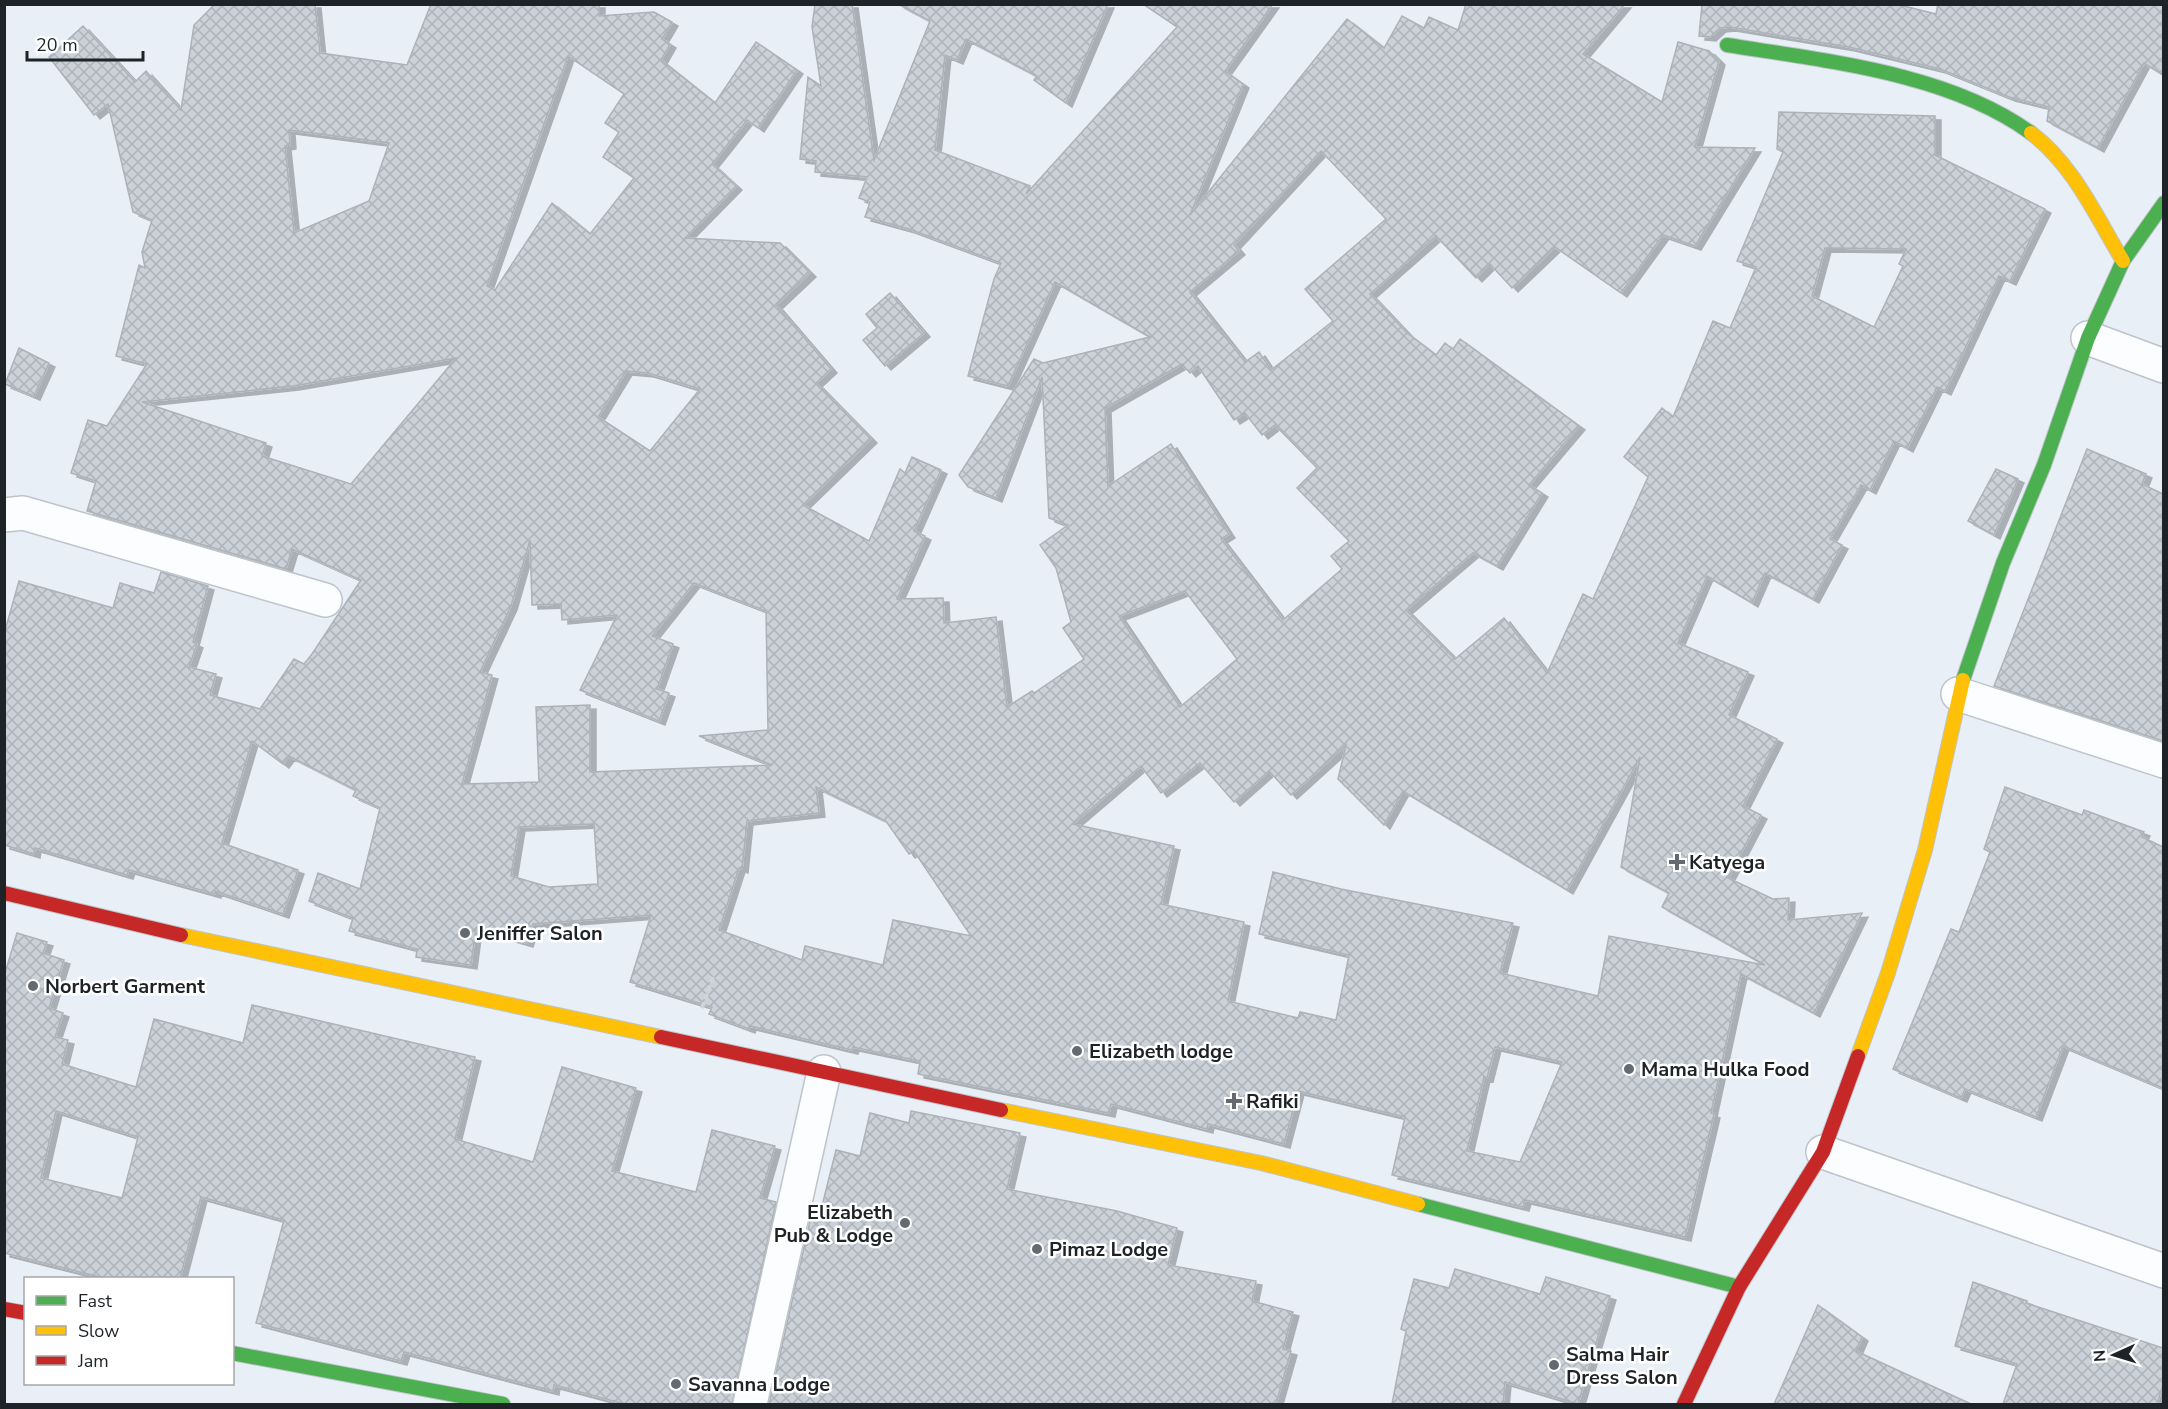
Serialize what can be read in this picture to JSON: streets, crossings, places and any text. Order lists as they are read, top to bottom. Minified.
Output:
{"places":{"health":["Katyega","Rafiki"],"other":["Jeniffer Salon","Norbert Garment","Elizabeth lodge","Mama Hulka Food","Elizabeth Pub & Lodge","Pimaz Lodge","Salma Hair Dress Salon","Savanna Lodge"]},"legend":["Fast","Slow","Jam"],"scale_bar":"20 m","north":"left"}
